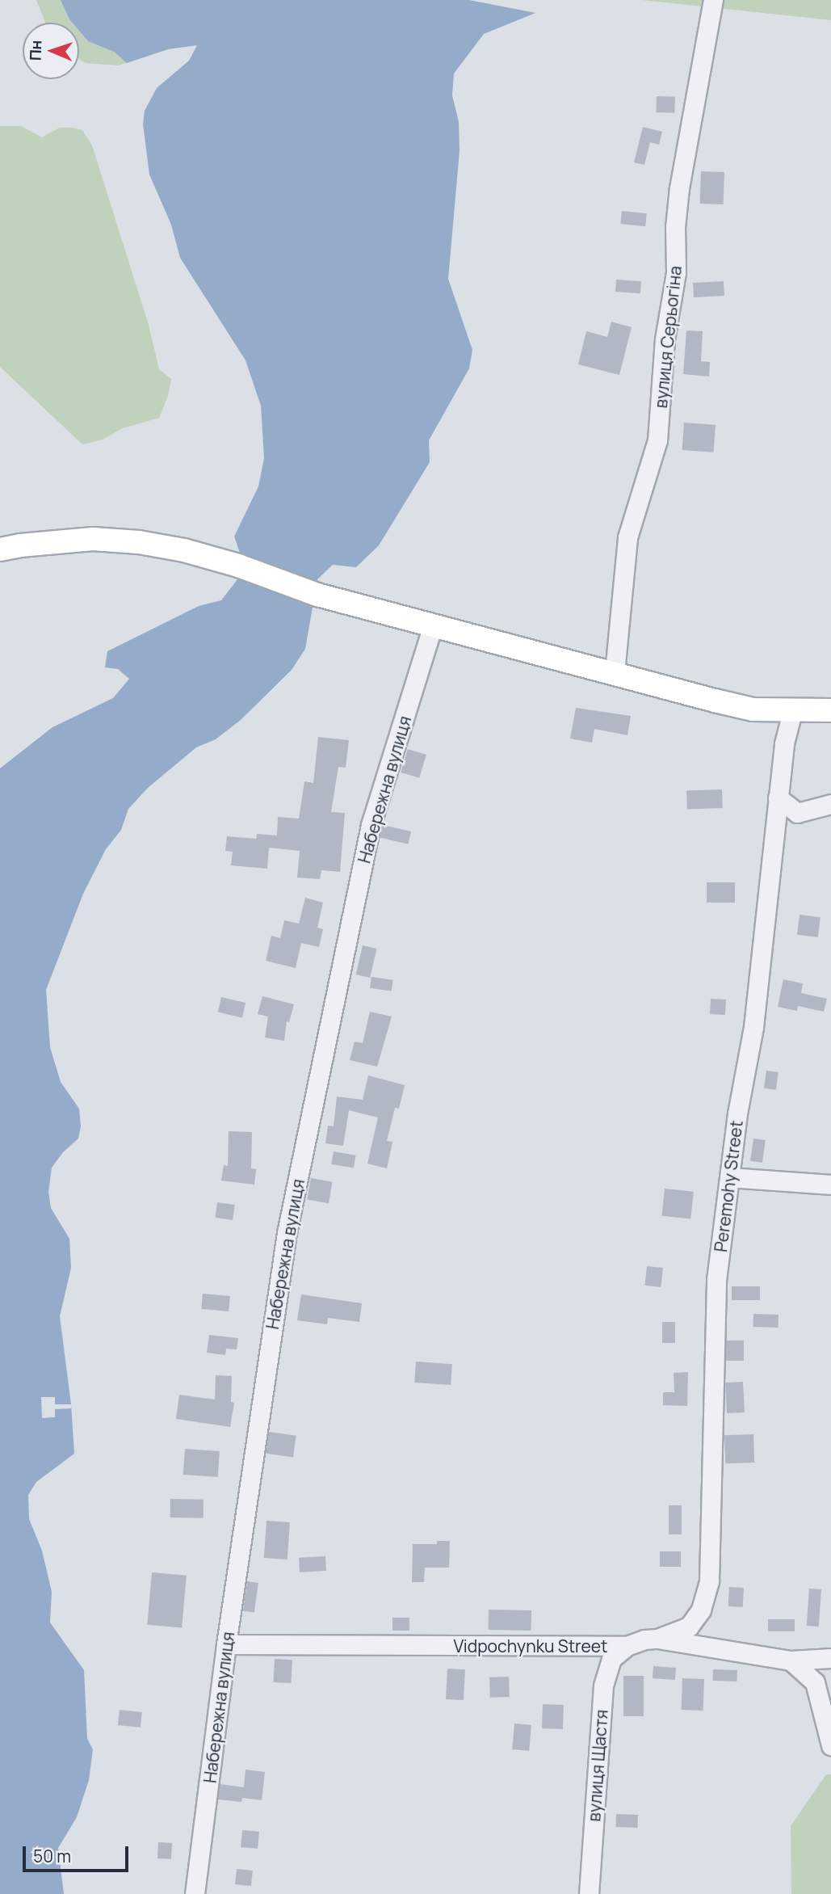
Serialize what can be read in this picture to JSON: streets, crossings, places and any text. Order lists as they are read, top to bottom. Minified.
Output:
{"streets":{"street":["вулиця Серьогіна","Набережна вулиця","Peremohy Street","Vidpochynku Street","вулиця Щастя"]},"crossings":[["Набережна вулиця","Vidpochynku Street"],["Peremohy Street","Vidpochynku Street"],["Vidpochynku Street","вулиця Щастя"]],"scale_bar":"50 m","north":"left"}
